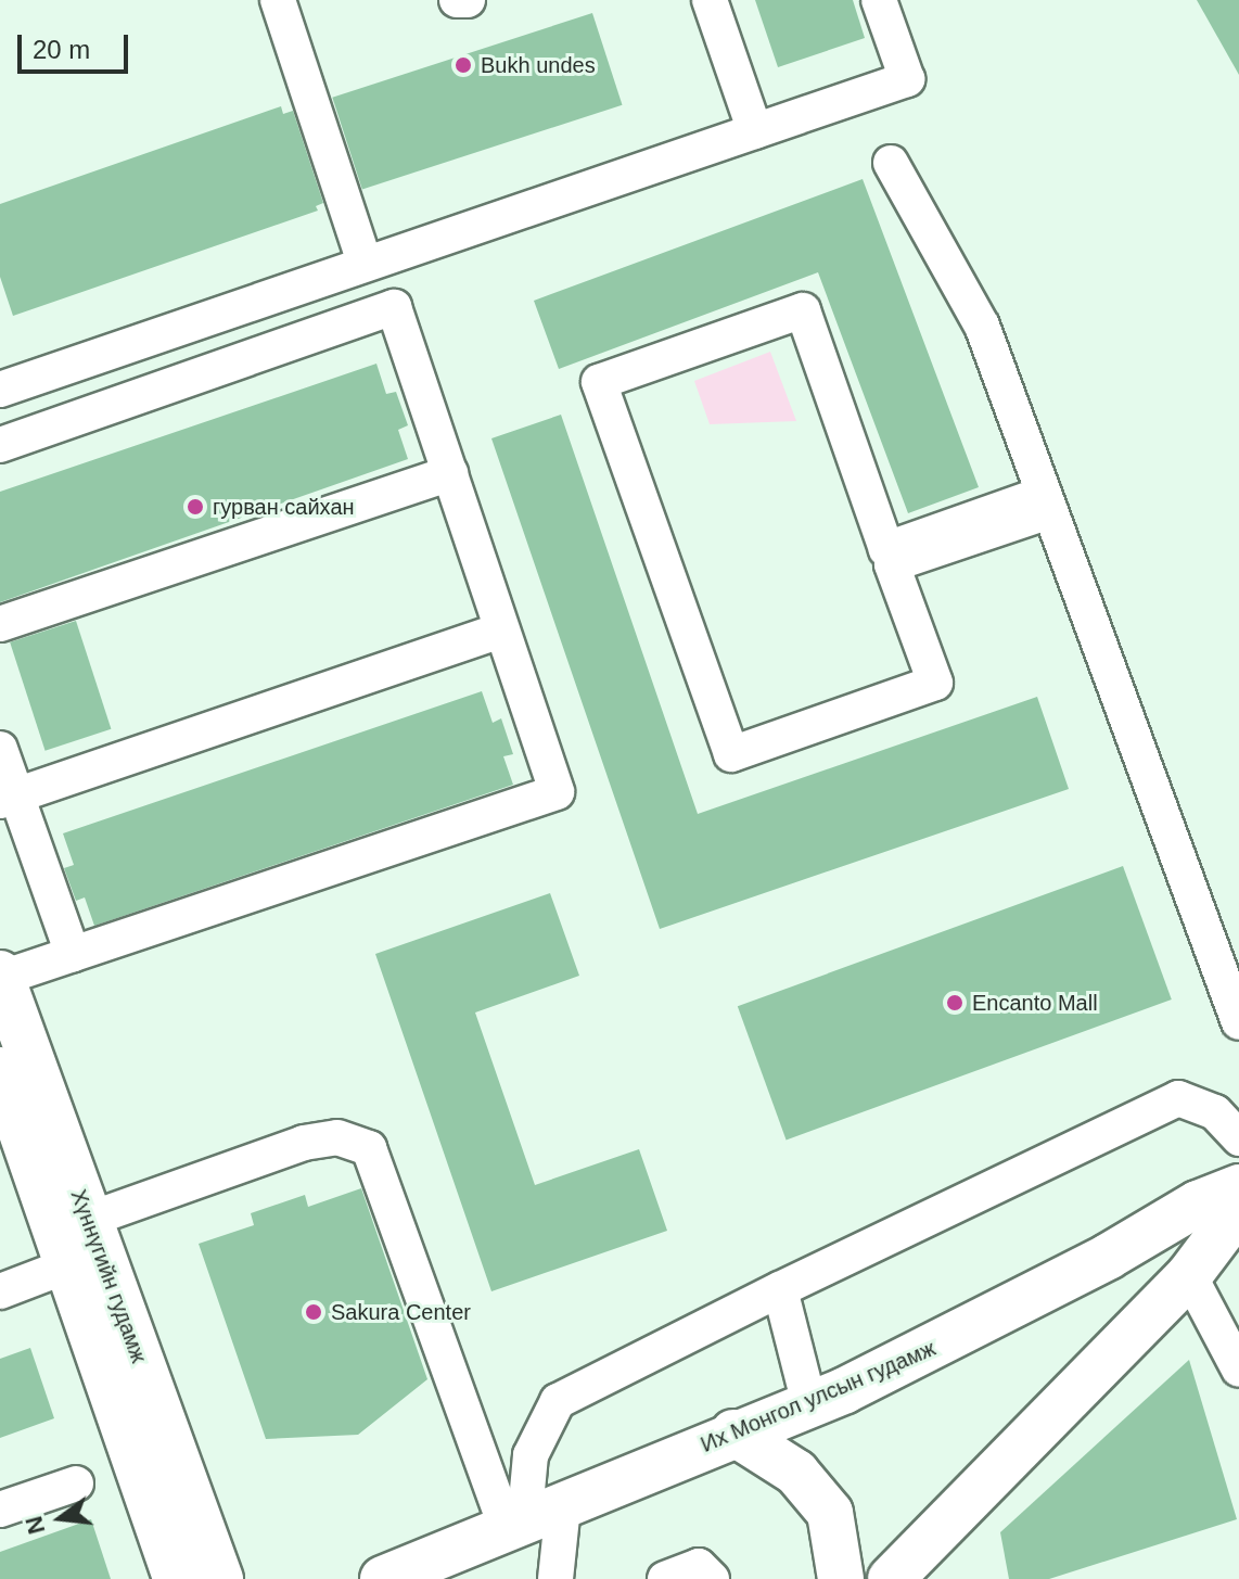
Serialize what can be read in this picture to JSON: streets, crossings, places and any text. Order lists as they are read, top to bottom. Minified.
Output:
{"streets":{"main road":["Хүннүгийн гудамж","Их Монгол улсын гудамж"]},"places":["Bukh undes","гурван сайхан","Encanto Mall","Sakura Center"],"scale_bar":"20 m","north":"left"}
